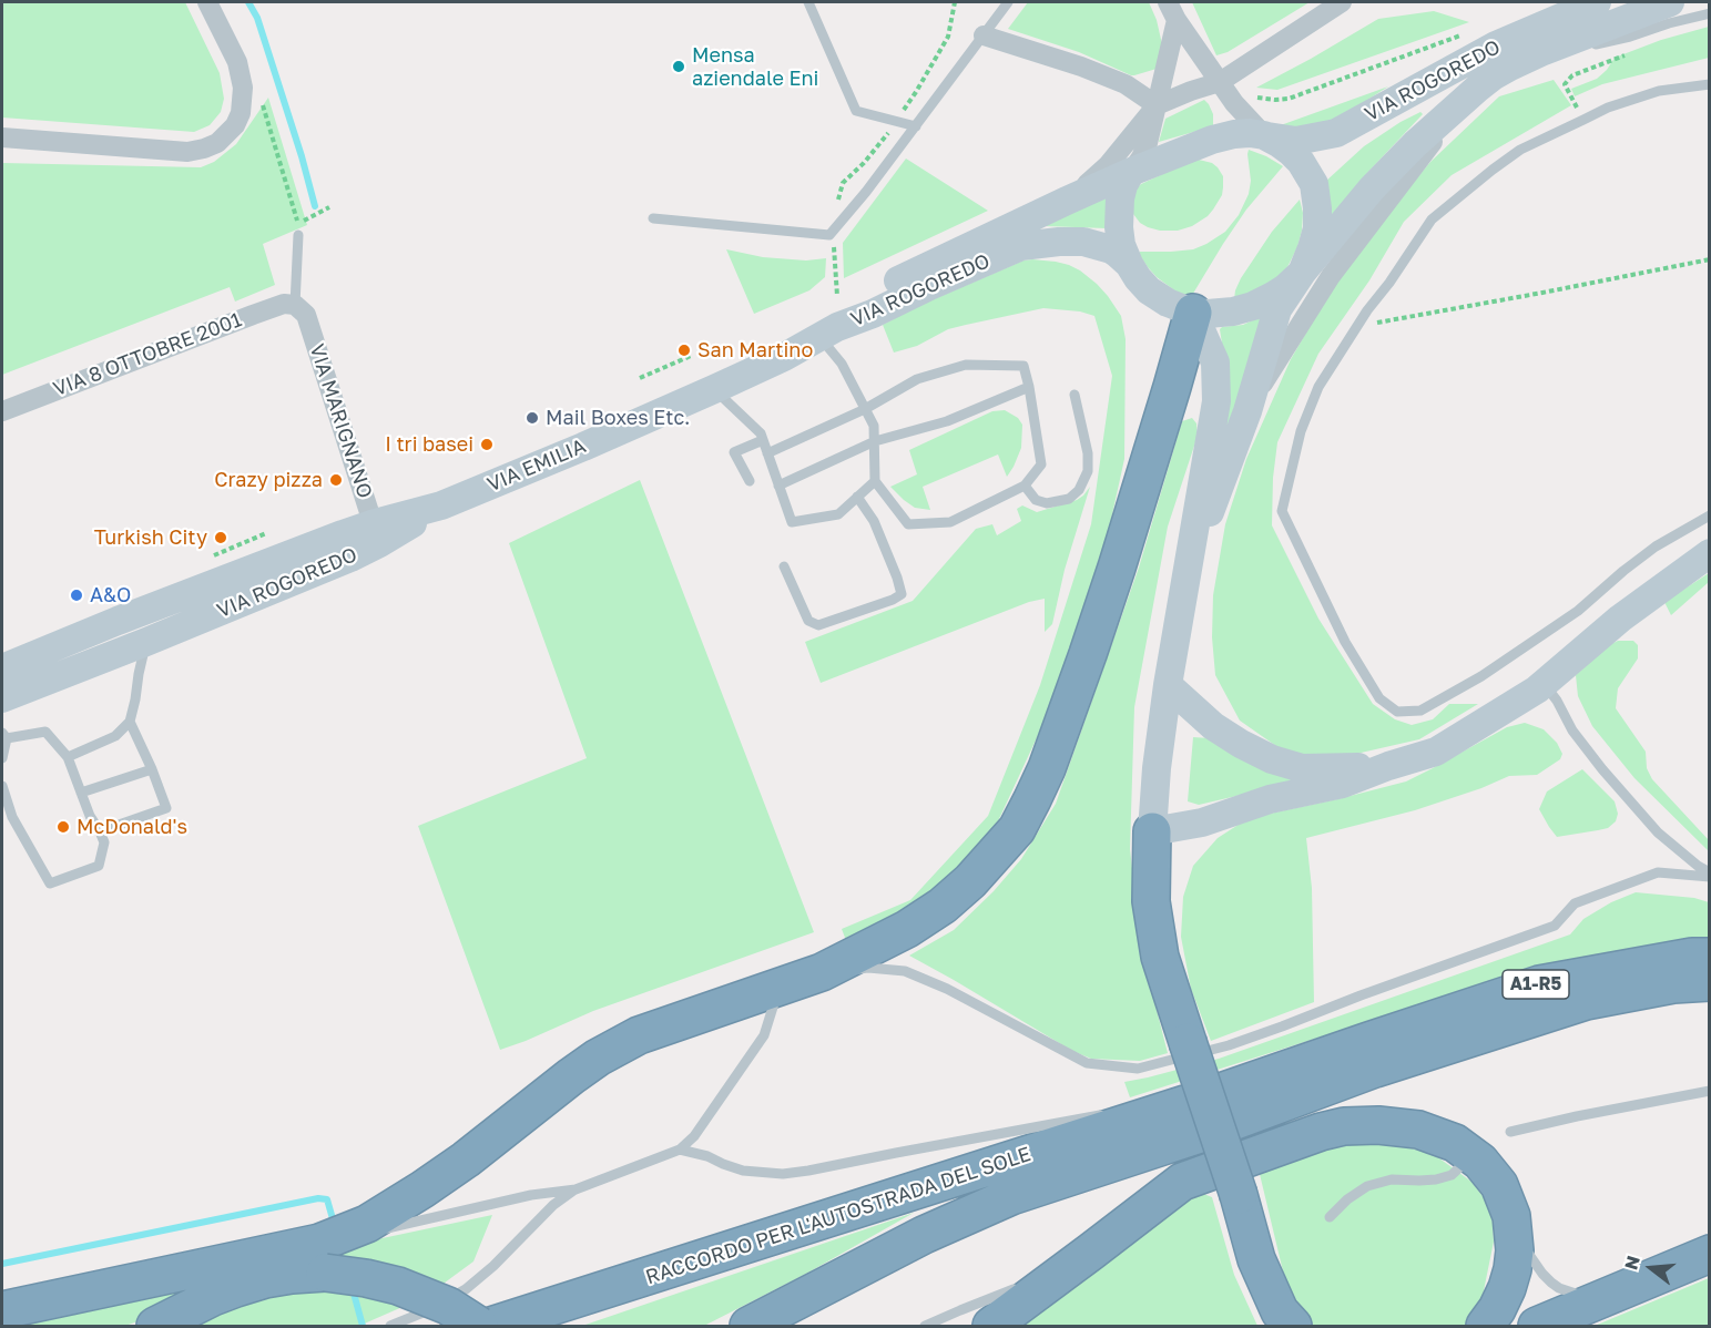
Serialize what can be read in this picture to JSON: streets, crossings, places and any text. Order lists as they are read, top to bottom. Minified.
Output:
{"streets":{"highway":["A1-R5","RACCORDO PER L'AUTOSTRADA DEL SOLE"],"street":["VIA ROGOREDO","VIA 8 OTTOBRE 2001","VIA MARIGNANO","VIA EMILIA"]},"crossings":[["VIA ROGOREDO","VIA MARIGNANO"],["VIA ROGOREDO","VIA EMILIA"],["VIA 8 OTTOBRE 2001","VIA MARIGNANO"],["VIA MARIGNANO","VIA EMILIA"],["A1-R5","RACCORDO PER L'AUTOSTRADA DEL SOLE"]],"places":["Mensa aziendale Eni","San Martino","Mail Boxes Etc.","I tri basei","Crazy pizza","Turkish City","A&O","McDonald's"],"north":"left"}
